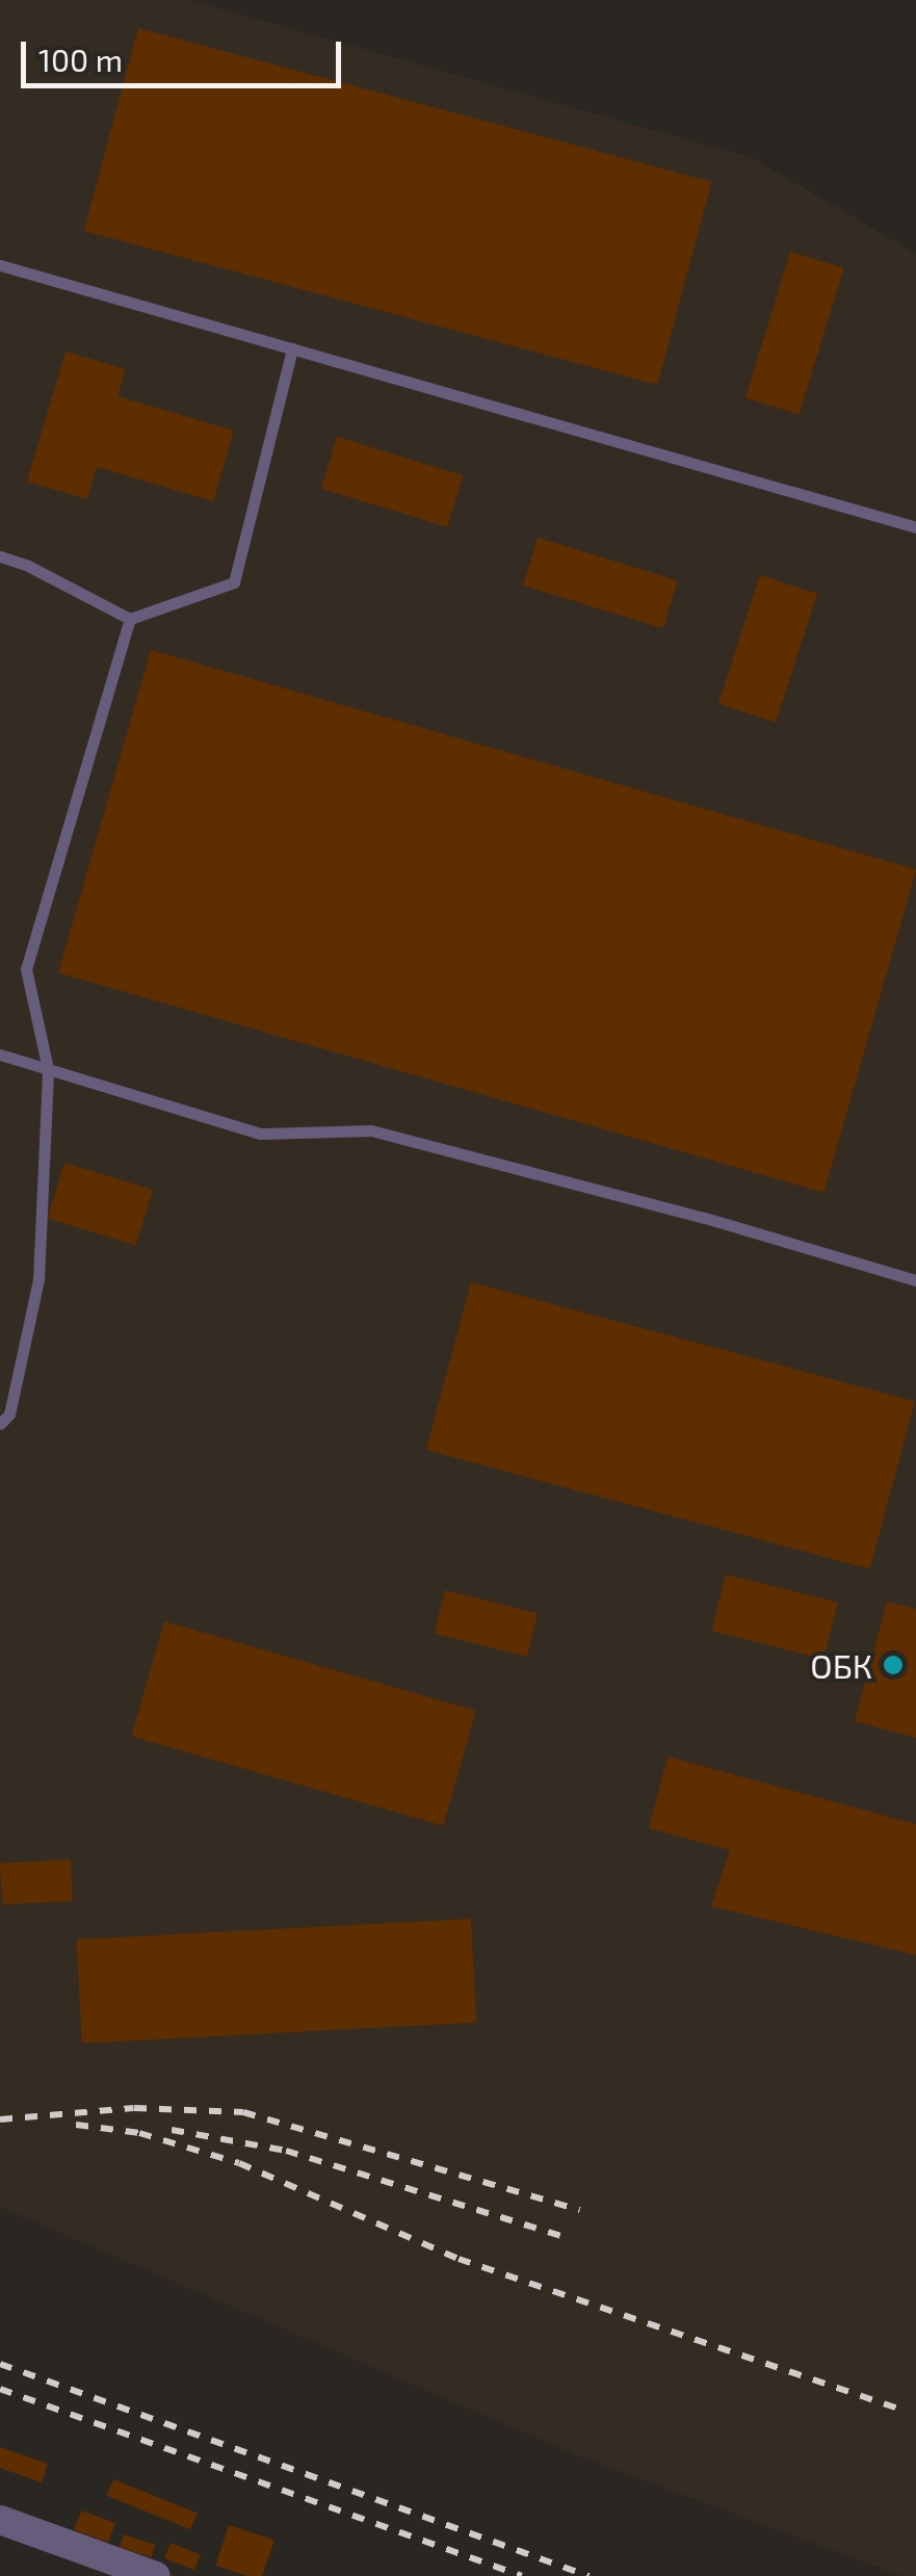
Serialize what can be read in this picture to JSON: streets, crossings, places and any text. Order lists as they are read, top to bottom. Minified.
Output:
{"places":["ОБК"],"scale_bar":"100 m"}
